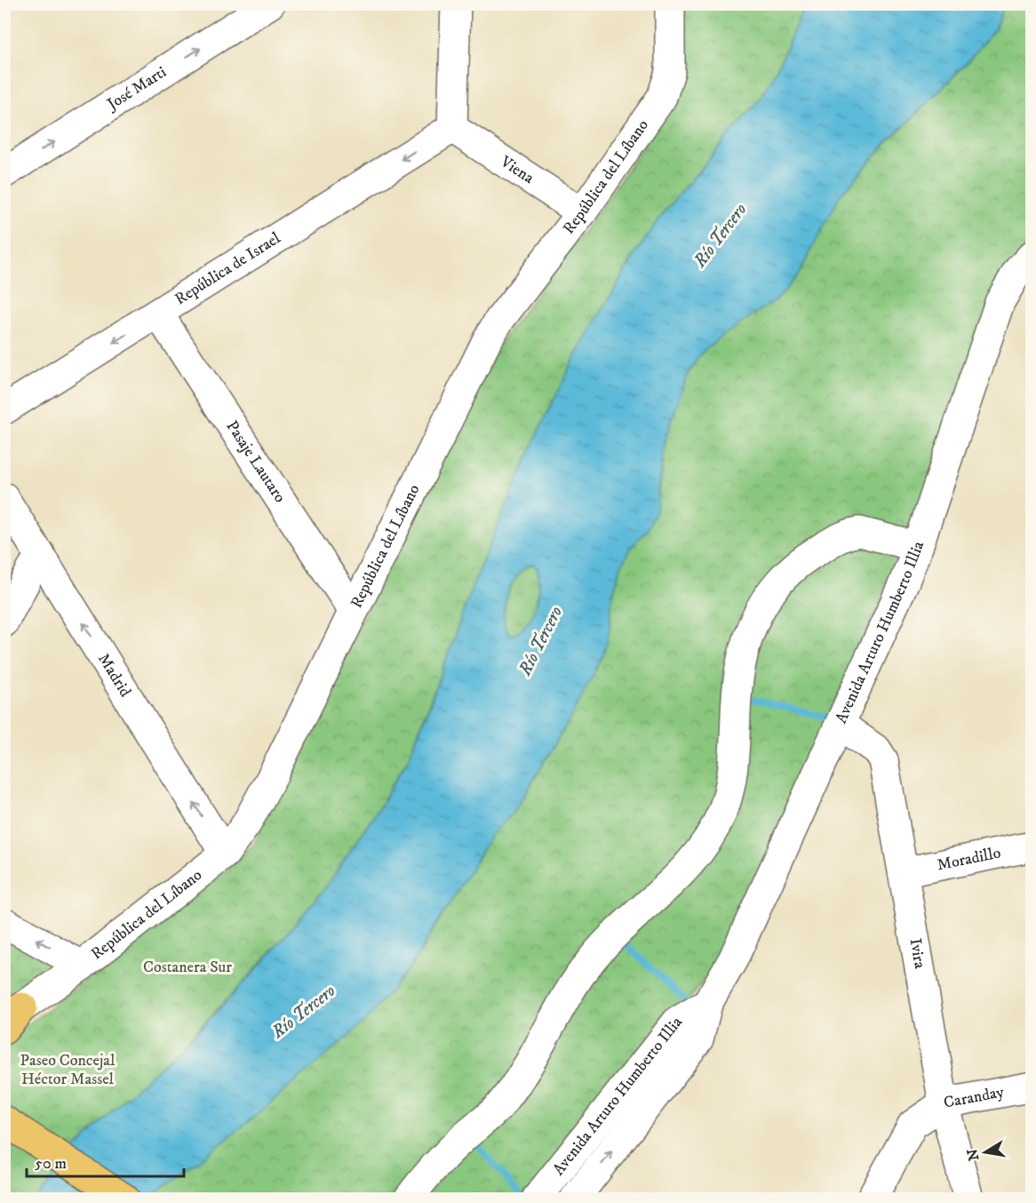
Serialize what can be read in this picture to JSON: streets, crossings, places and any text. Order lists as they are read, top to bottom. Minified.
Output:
{"streets":{"street":["José Marti","Viena","República del Líbano","República de Israel","Pasaje Lautaro","Avenida Arturo Humberto Illia","Madrid","Moradillo","Ivira","Caranday"]},"crossings":[["Viena","República del Líbano"],["Viena","República de Israel"],["República del Líbano","Pasaje Lautaro"],["República del Líbano","Madrid"],["República de Israel","Pasaje Lautaro"],["Avenida Arturo Humberto Illia","Ivira"],["Moradillo","Ivira"],["Ivira","Caranday"]],"one_way":["José Marti","República de Israel","Madrid"],"water":["Río Tercero"],"parks":["Costanera Sur","Paseo Concejal Héctor Massel"],"scale_bar":"50 m","north":"left"}
